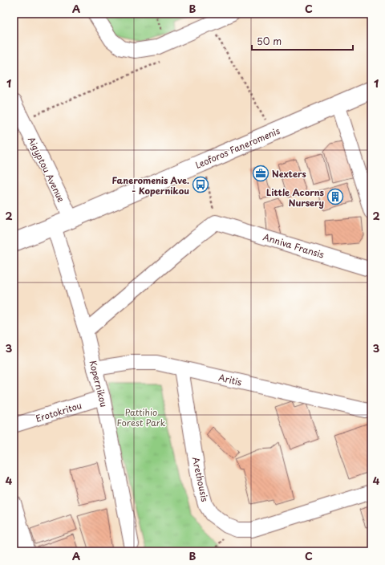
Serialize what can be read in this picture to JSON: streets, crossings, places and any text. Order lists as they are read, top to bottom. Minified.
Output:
{"streets":{"main road":["Leoforos Faneromenis"],"street":["Aigyptou Avenue","Anniva Fransis","Aritis","Kopernikou","Erotokritou","Arethousis"]},"crossings":[["Leoforos Faneromenis","Aigyptou Avenue"],["Leoforos Faneromenis","Kopernikou"],["Aritis","Kopernikou"],["Aritis","Arethousis"],["Kopernikou","Erotokritou"]],"parks":["Pattihio Forest Park"],"places":{"office":["Nexters"],"bus stop":["Faneromenis Ave. - Kopernikou"],"building":["Little Acorns Nursery"]},"scale_bar":"50 m","grid":{"columns":["A","B","C"],"rows":["1","2","3","4"]}}
